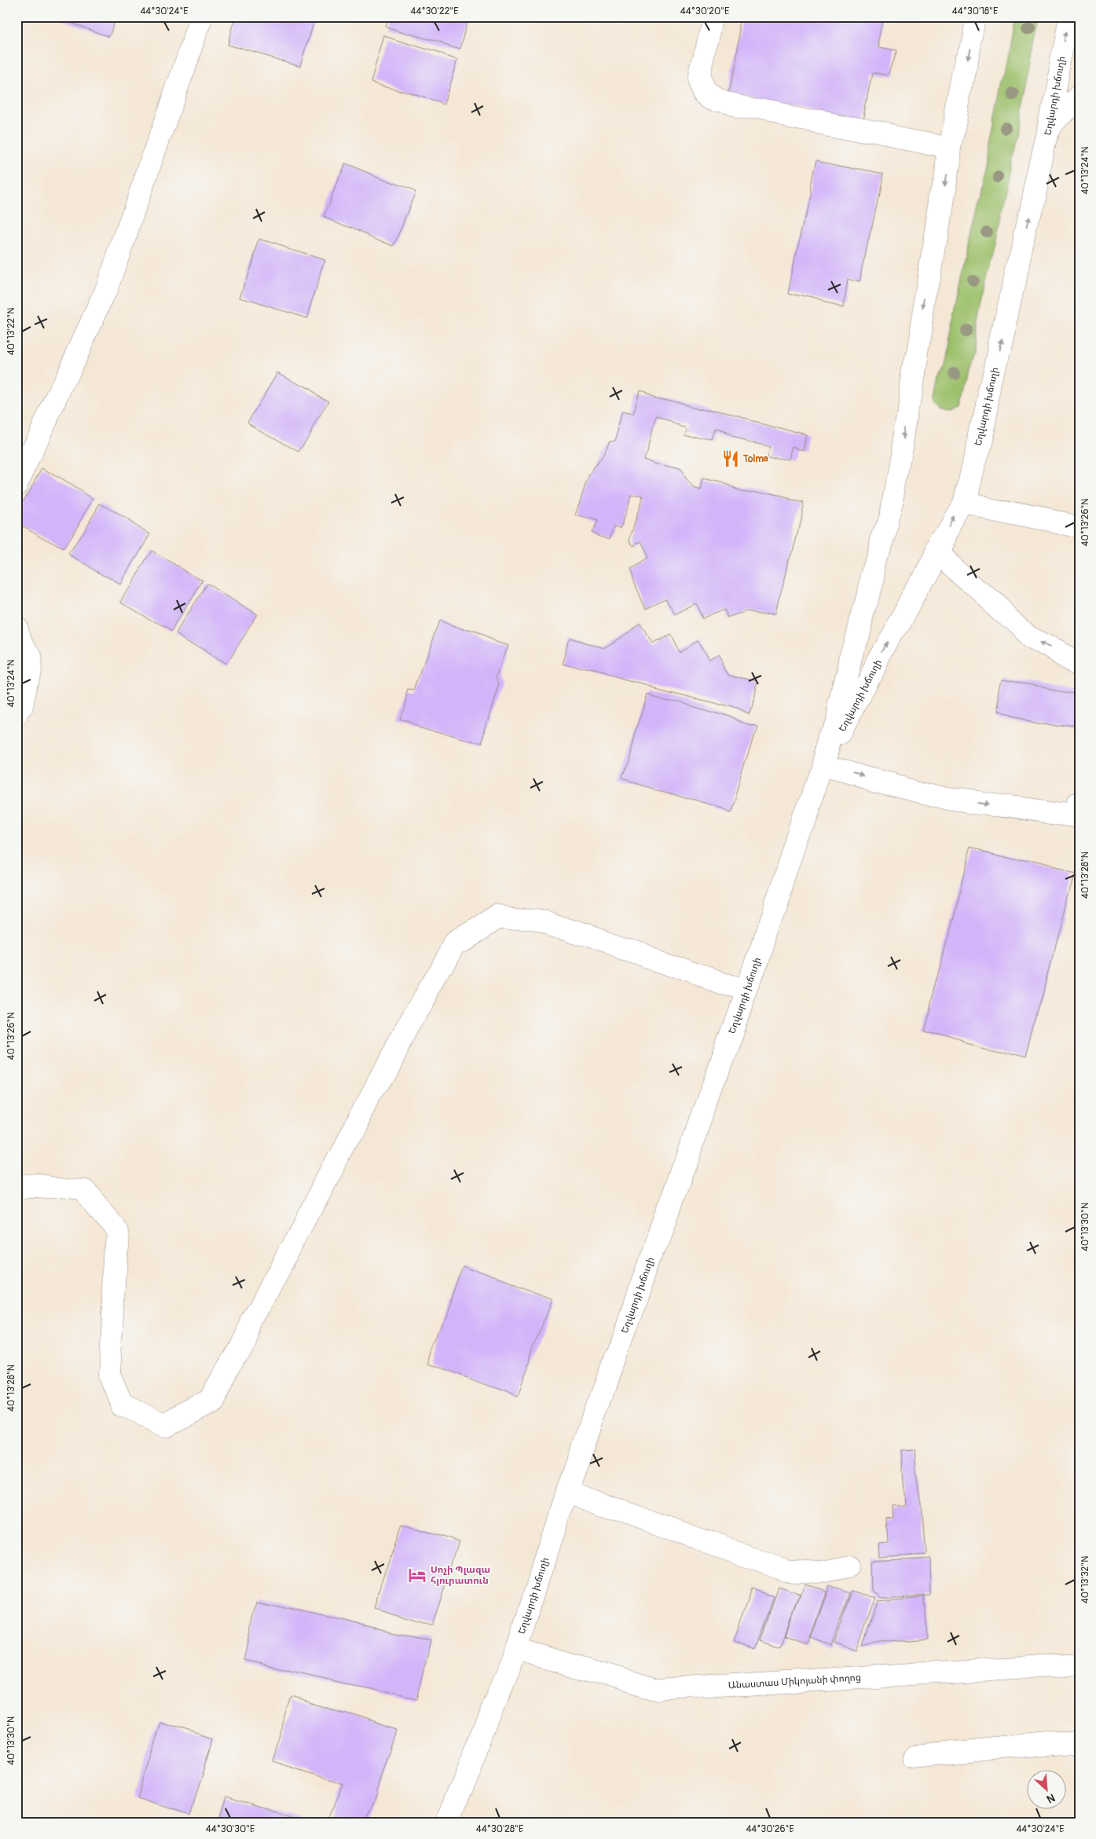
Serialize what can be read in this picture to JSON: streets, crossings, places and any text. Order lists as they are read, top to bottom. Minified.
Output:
{"streets":{"main road":["Եղվարդի խճուղի","Անաստաս Միկոյանի փողոց"]},"crossings":[["Եղվարդի խճուղի","Անաստաս Միկոյանի փողոց"]],"places":{"restaurant":["Tolma"],"hotel":["Սոչի Պլազա հյուրատուն"]},"north":"bottom right","coordinates":["44°30'24\"E","44°30'22\"E","44°30'20\"E","44°30'18\"E","40°13'24\"N","40°13'22\"N","40°13'26\"N","40°13'28\"N","40°13'30\"N","40°13'32\"N","44°30'30\"E","44°30'28\"E","44°30'26\"E"]}
